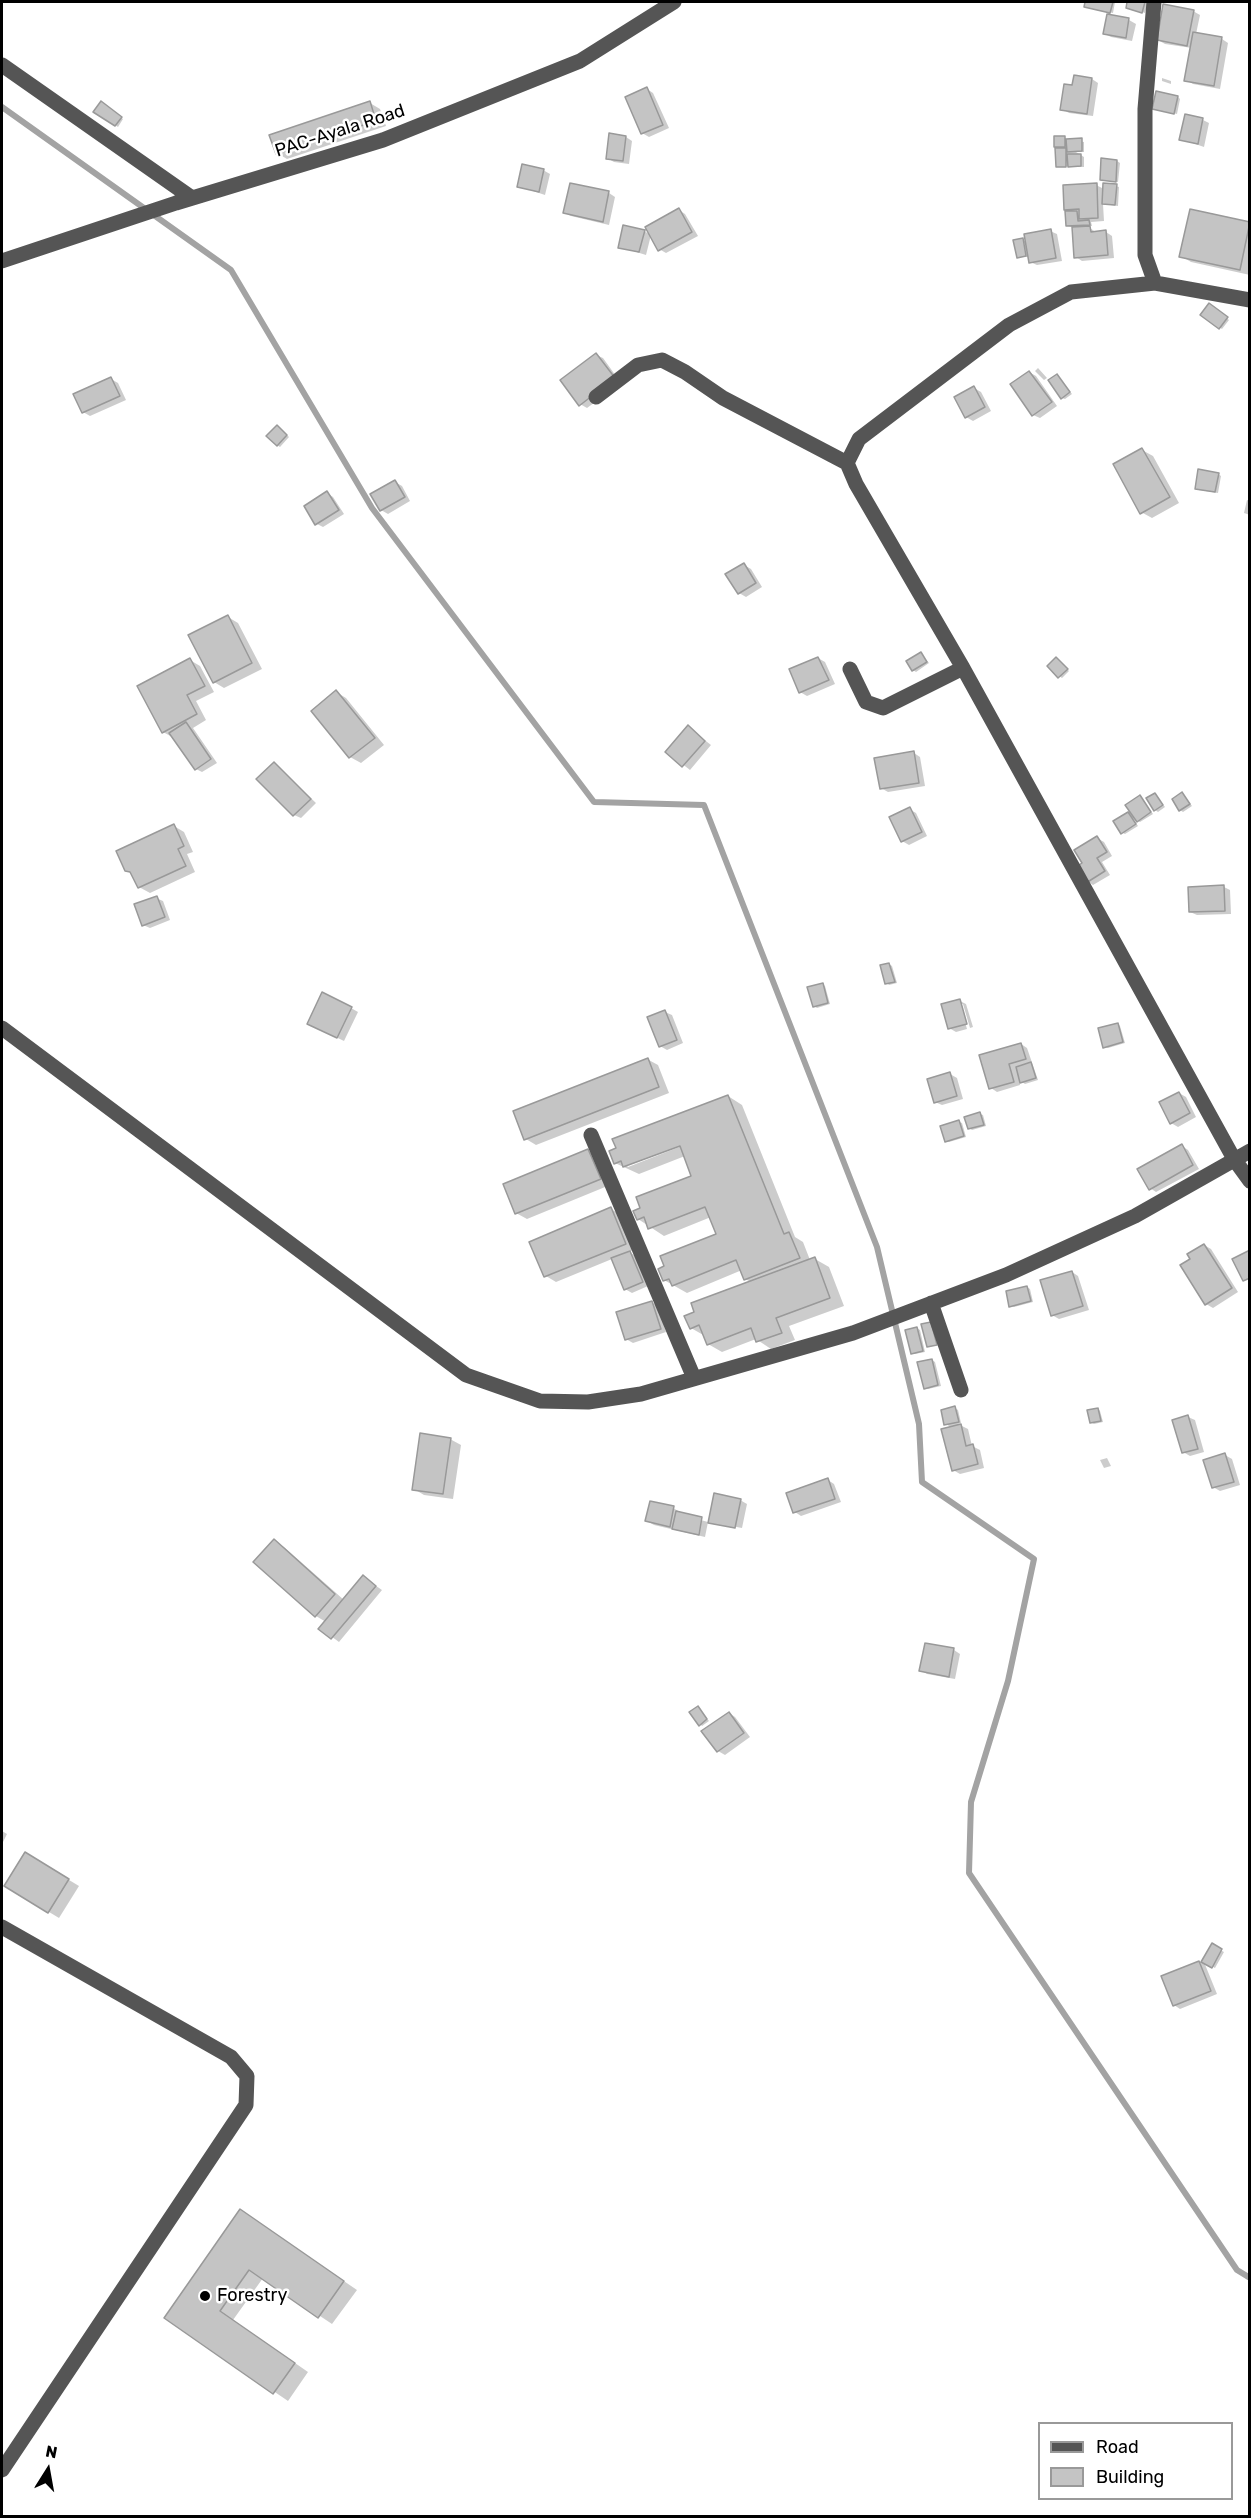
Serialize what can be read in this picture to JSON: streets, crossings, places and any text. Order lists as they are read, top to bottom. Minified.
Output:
{"streets":{"street":["PAC-Ayala Road"]},"places":["Forestry"],"legend":["Road","Building"],"north":"top"}
